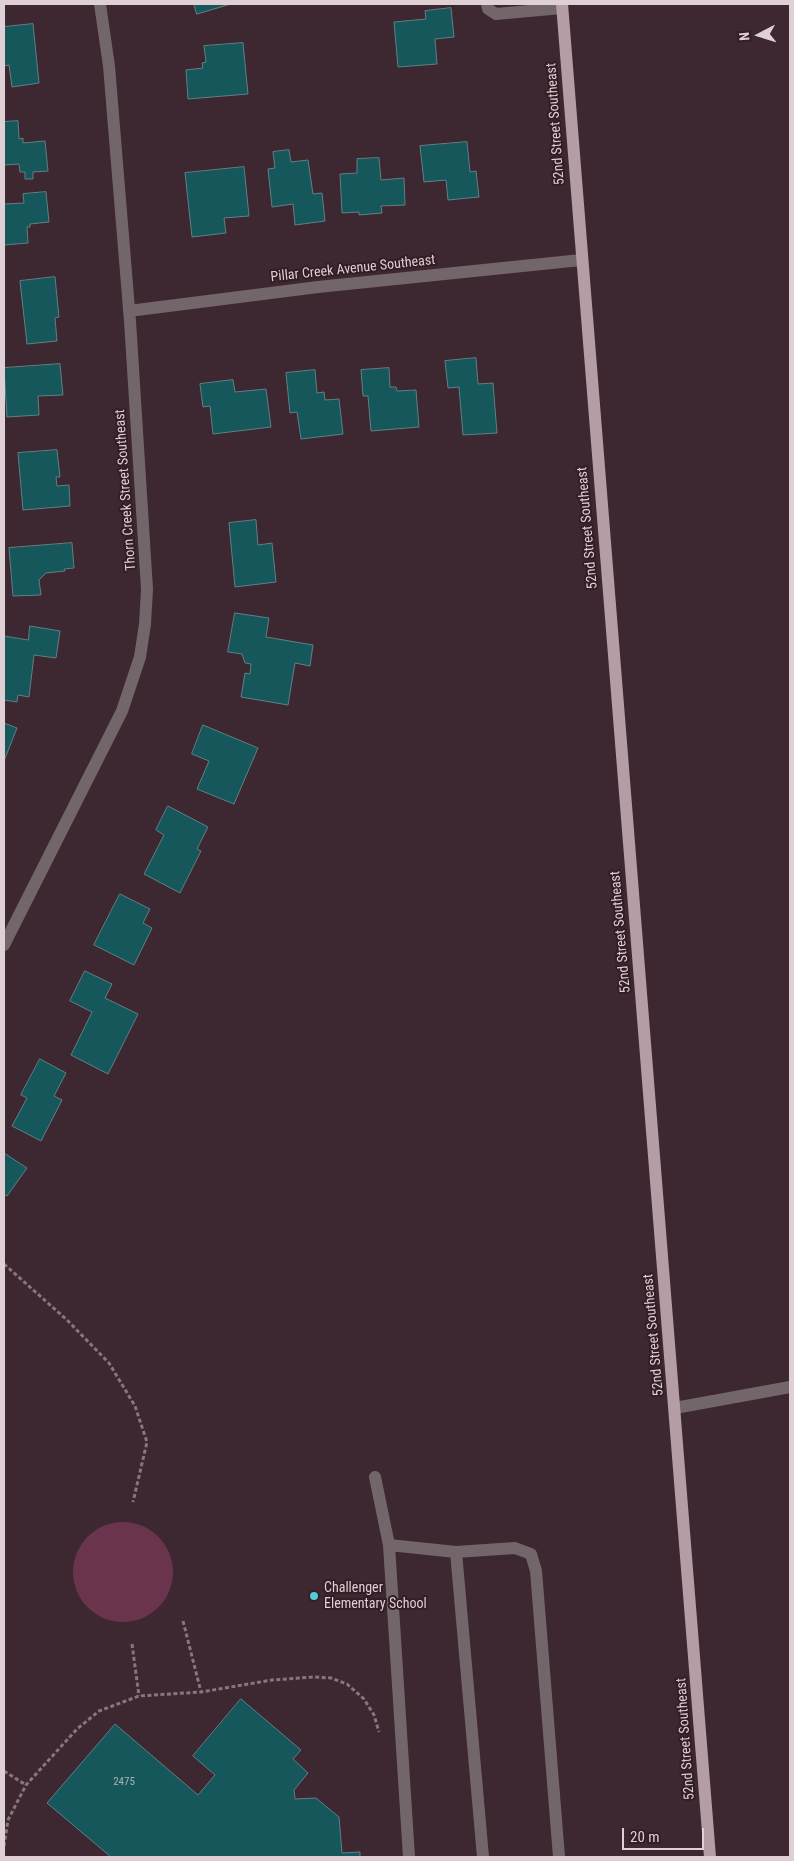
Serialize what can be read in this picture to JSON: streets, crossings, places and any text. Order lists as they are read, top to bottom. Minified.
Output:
{"streets":{"main road":["52nd Street Southeast"],"street":["Pillar Creek Avenue Southeast","Thorn Creek Street Southeast"]},"crossings":[["52nd Street Southeast","Pillar Creek Avenue Southeast"],["Pillar Creek Avenue Southeast","Thorn Creek Street Southeast"]],"places":["Challenger Elementary School"],"house_numbers":["2475"],"scale_bar":"20 m","north":"left"}
